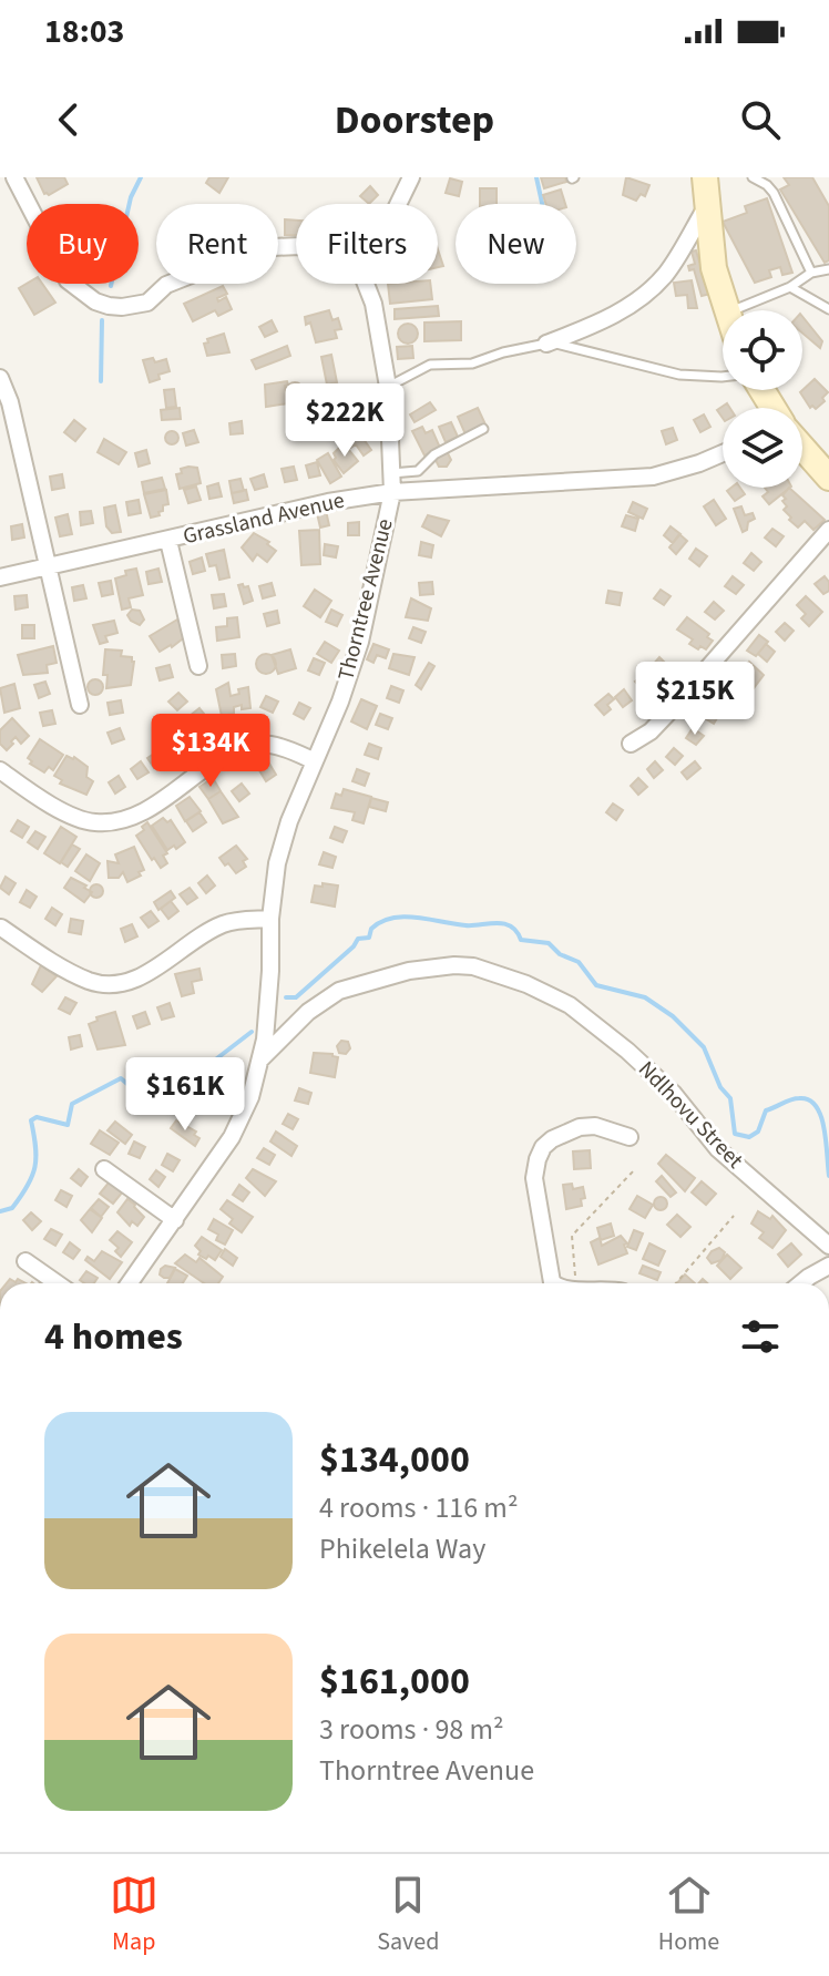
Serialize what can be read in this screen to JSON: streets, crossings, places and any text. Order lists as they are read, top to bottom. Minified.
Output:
{"streets":{"street":["Grassland Avenue","Thorntree Avenue","Ndlhovu Street"]},"crossings":[["Grassland Avenue","Thorntree Avenue"],["Thorntree Avenue","Ndlhovu Street"]],"page":{"status":"18:03","header":"Doorstep","chip":["Buy","Rent","Filters","New"],"price":["$222K","$215K","$134K","$161K"],"heading":"4 homes","list":[{"name":"$134,000","note":"4 rooms · 116 m² · Phikelela Way"},{"name":"$161,000","note":"3 rooms · 98 m² · Thorntree Avenue"}],"tabs":["Map","Saved","Home"]}}
